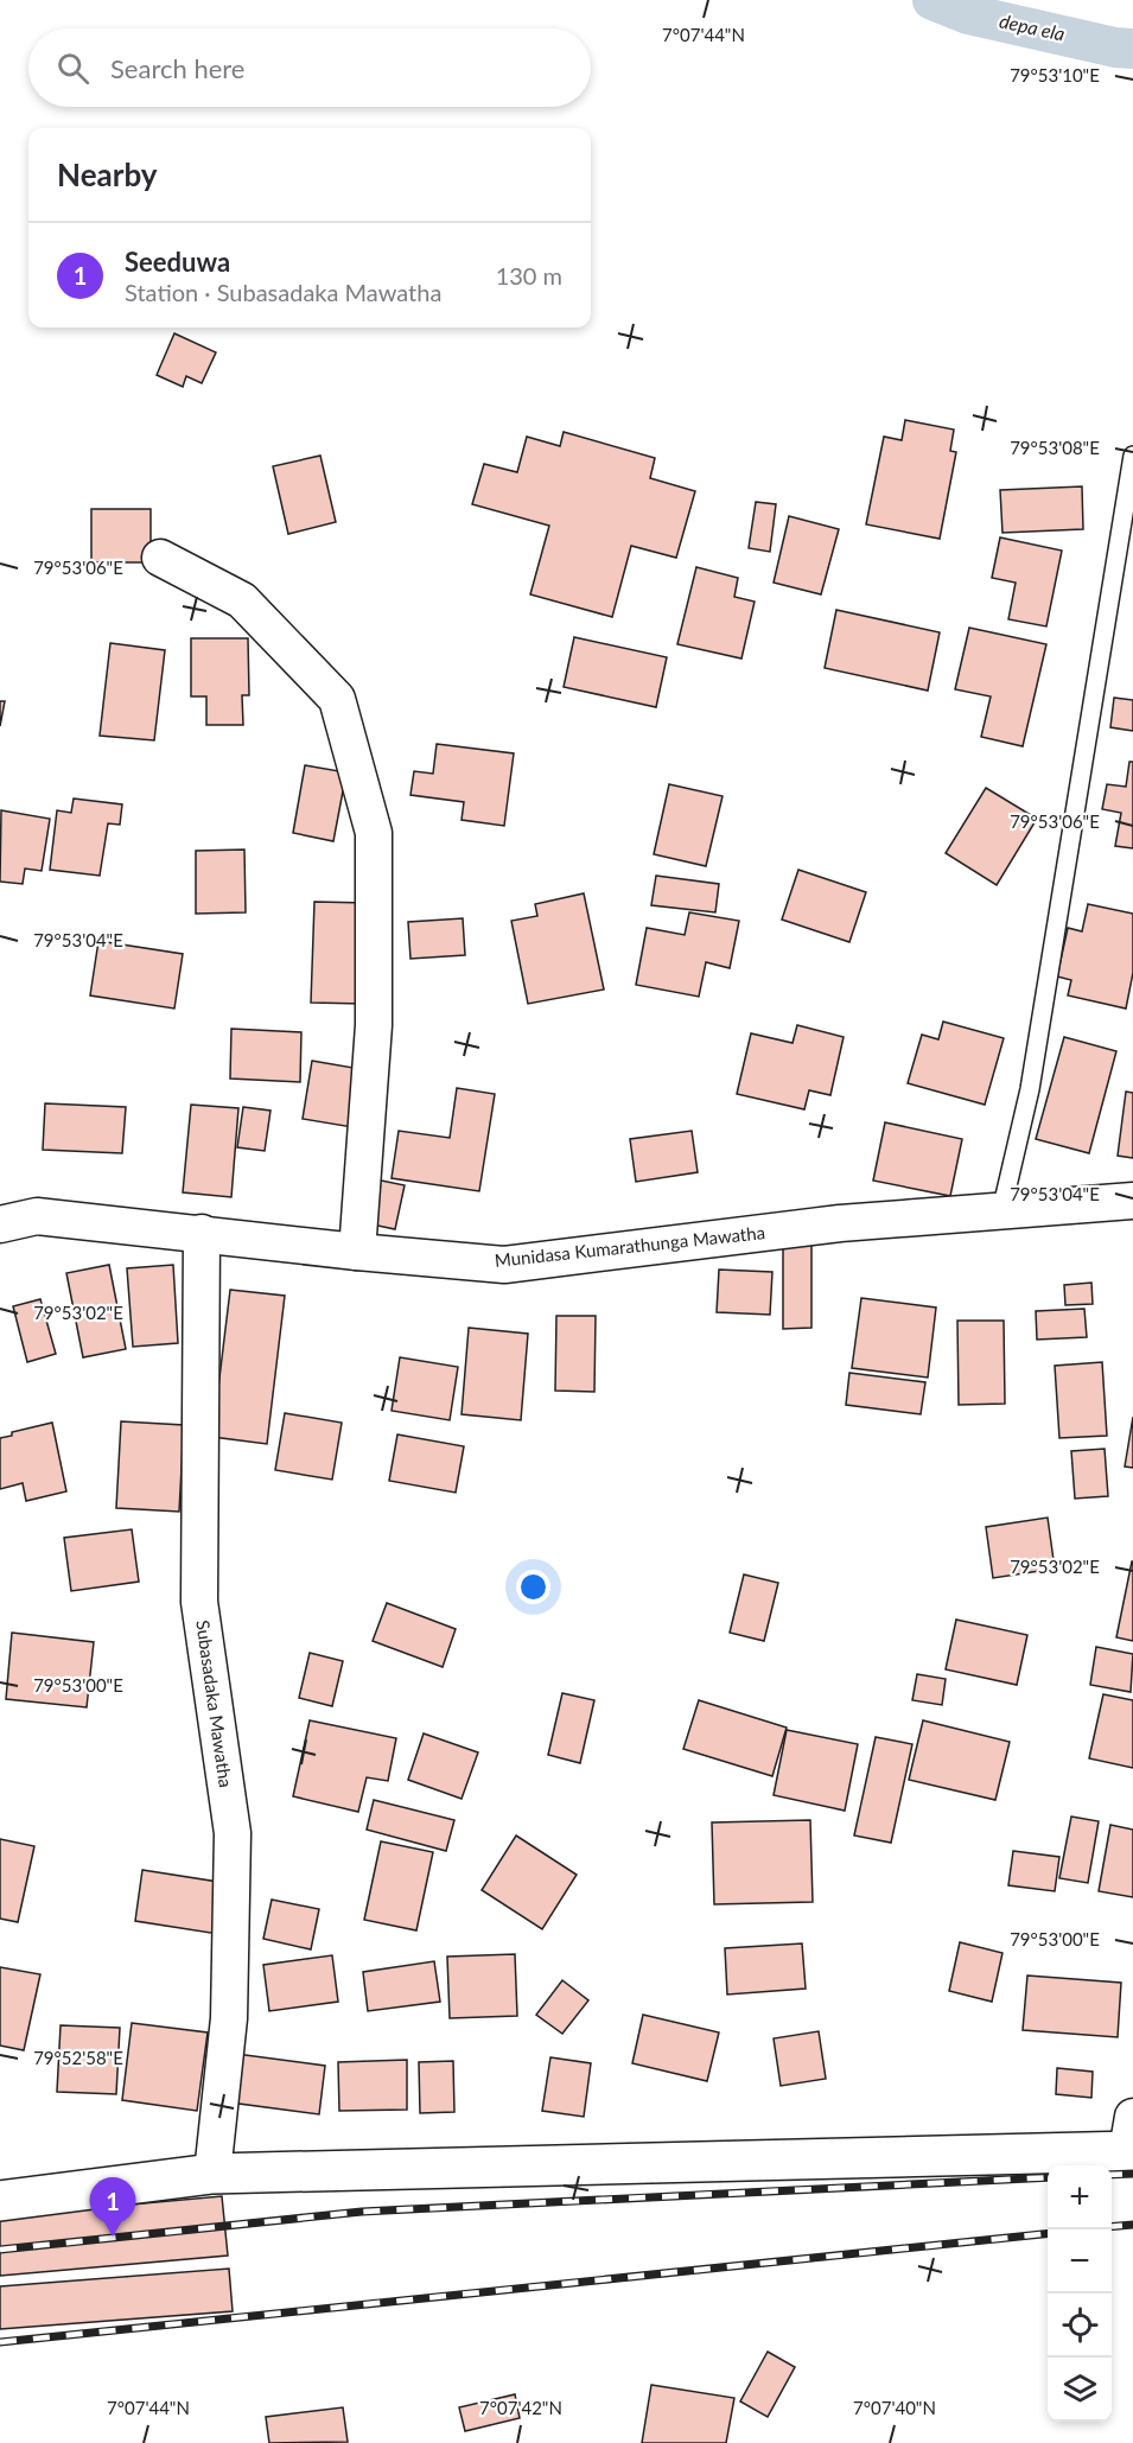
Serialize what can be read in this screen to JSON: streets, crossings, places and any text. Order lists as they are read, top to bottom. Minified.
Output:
{"streets":{"street":["Munidasa Kumarathunga Mawatha","Subasadaka Mawatha"]},"crossings":[["Munidasa Kumarathunga Mawatha","Subasadaka Mawatha"]],"water":["depa ela"],"page":{"search":"Search here","heading":"Nearby","list":[{"mark":"1","name":"Seeduwa","note":"Station · Subasadaka Mawatha","value":"130 m"}],"map_buttons":["+","−"],"pins":"1"},"coordinates":["7°07'44\"N","79°53'10\"E","79°53'08\"E","79°53'06\"E","79°53'04\"E","79°53'02\"E","79°53'00\"E","79°52'58\"E","7°07'42\"N","7°07'40\"N"]}
